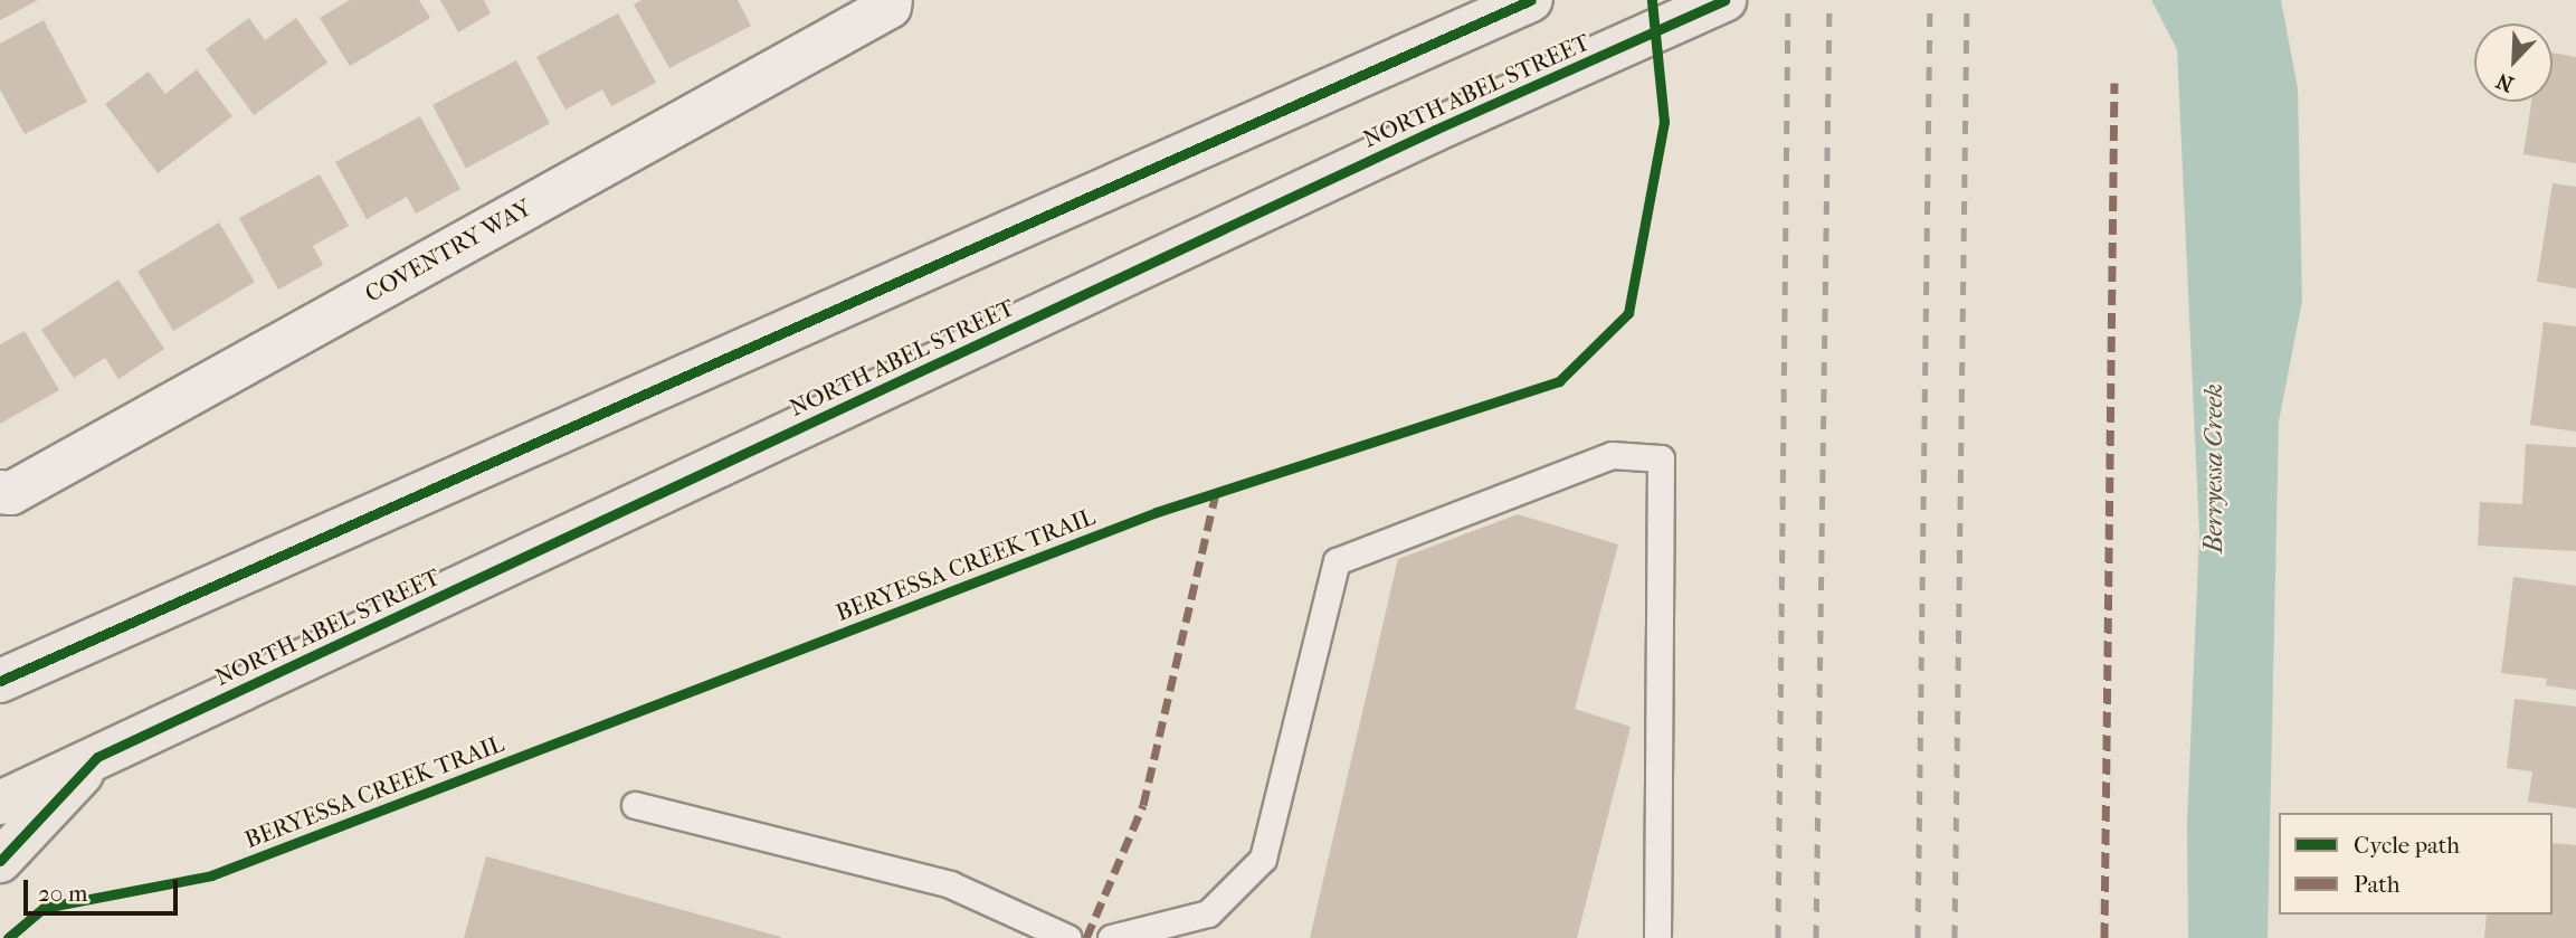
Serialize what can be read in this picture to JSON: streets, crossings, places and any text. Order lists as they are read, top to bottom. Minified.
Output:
{"streets":{"main road":["NORTH ABEL STREET"],"street":["COVENTRY WAY"],"cycle path":["BERYESSA CREEK TRAIL"]},"water":["Berryessa Creek"],"legend":["Cycle path","Path"],"scale_bar":"20 m","north":"bottom left"}
